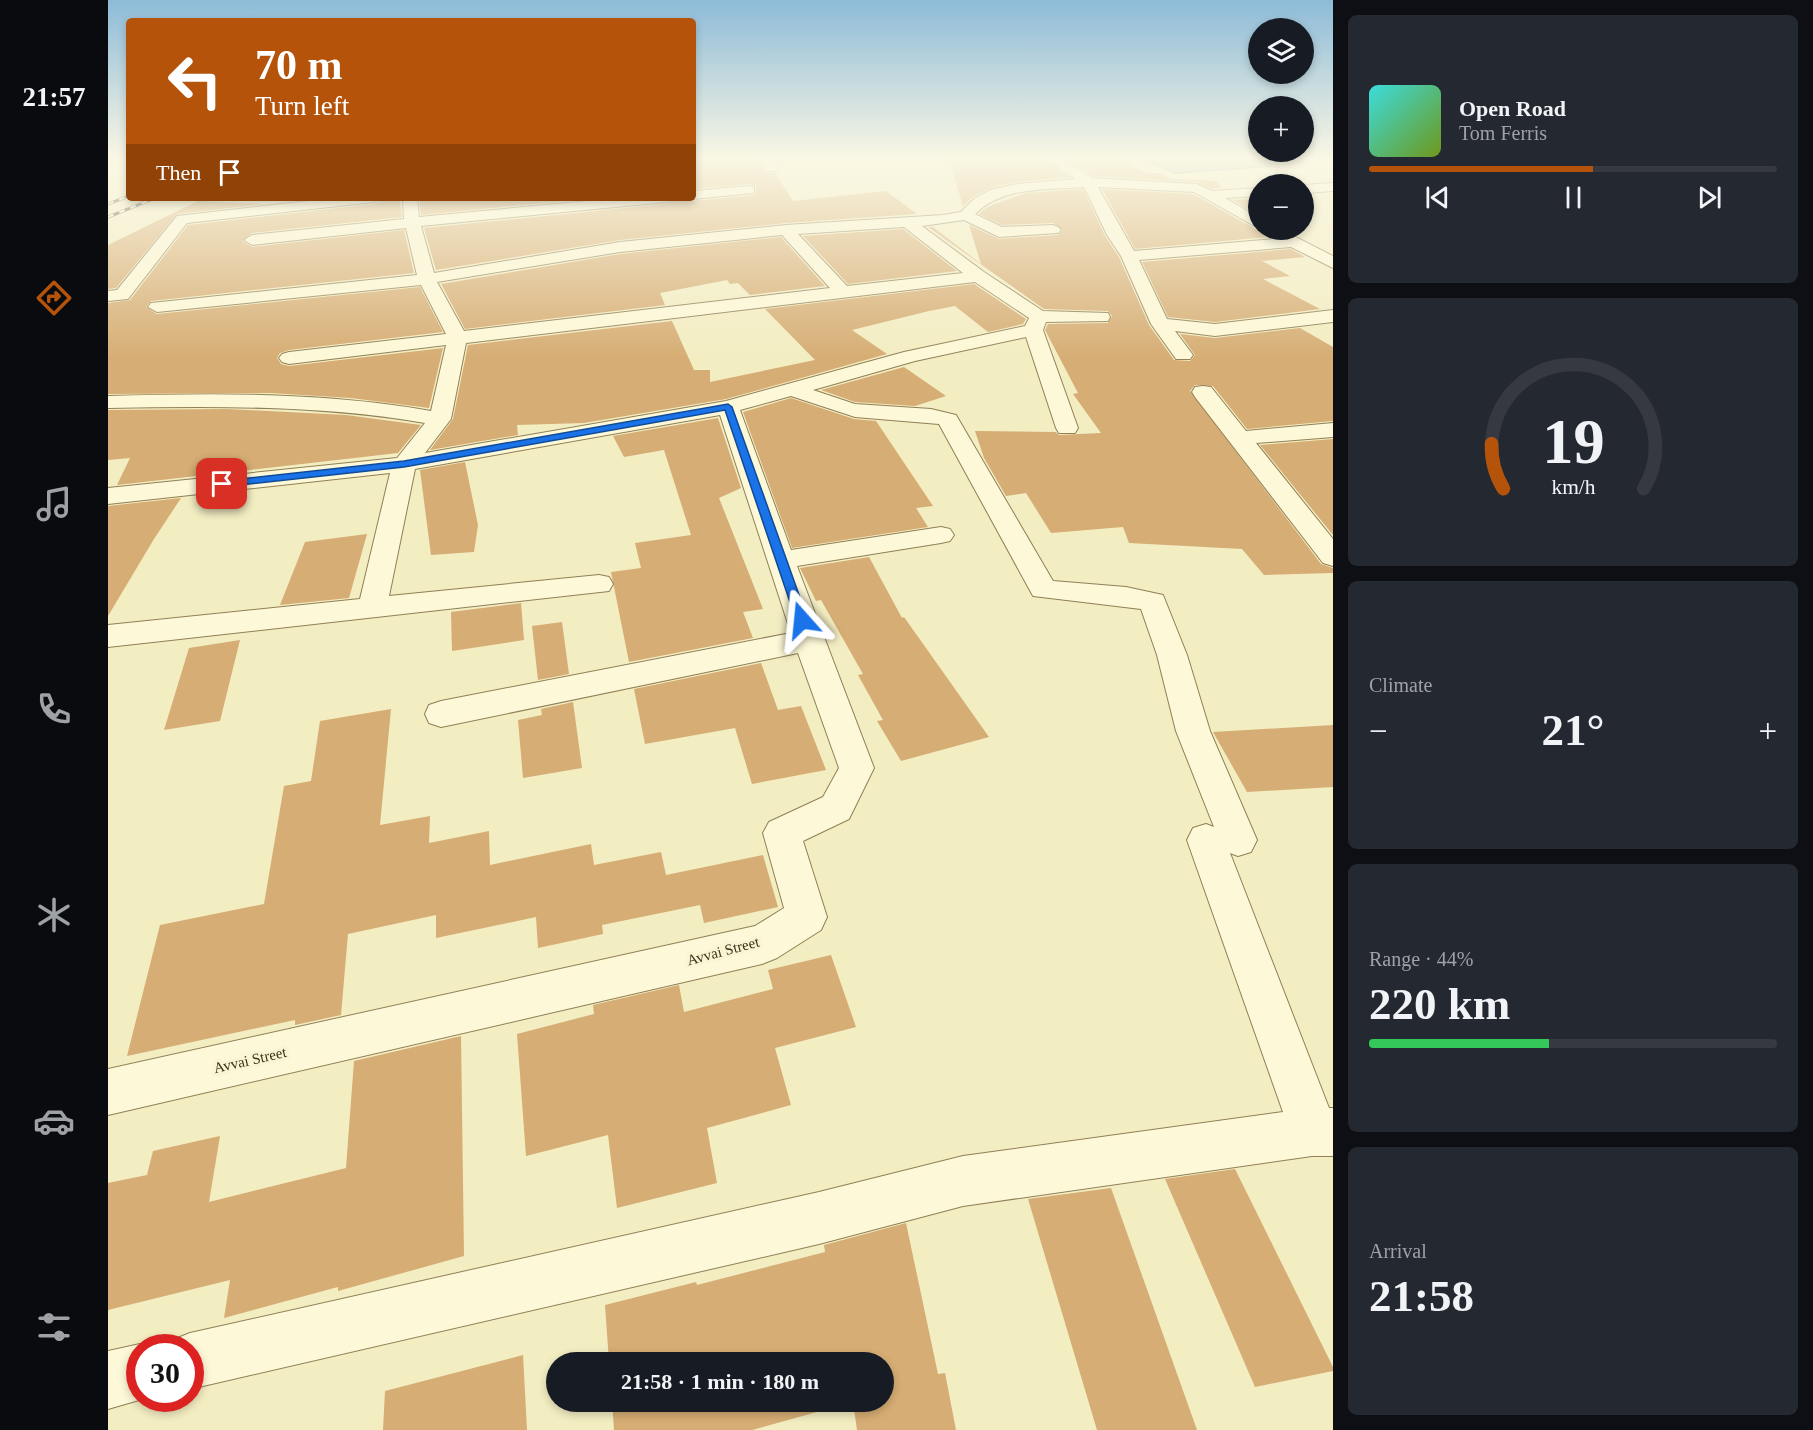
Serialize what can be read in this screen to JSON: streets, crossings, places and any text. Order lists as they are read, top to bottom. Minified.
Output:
{"streets":{"street":["Avvai Street"]},"page":{"tabs":"21:57","map_buttons":["+","−"],"turn":["70 m","Turn left"],"song":["Open Road","Tom Ferris"],"then":"Then","tile":["Climate",["Range · 44%","220 km"],["Arrival","21:58"]],"heat":["−","21°","+"],"limit":"30","trip":"21:58 · 1 min · 180 m","gauge":["19","km/h"]}}
